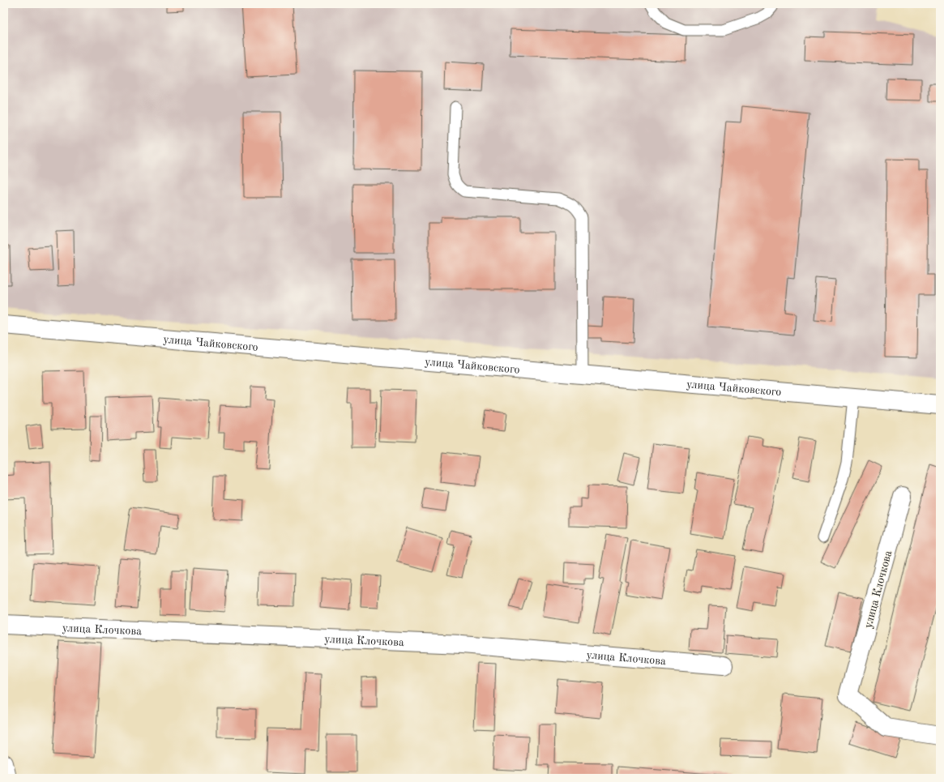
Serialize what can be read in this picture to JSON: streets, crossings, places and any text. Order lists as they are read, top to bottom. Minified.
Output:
{"streets":{"street":["улица Чайковского","улица Клочкова"]}}
